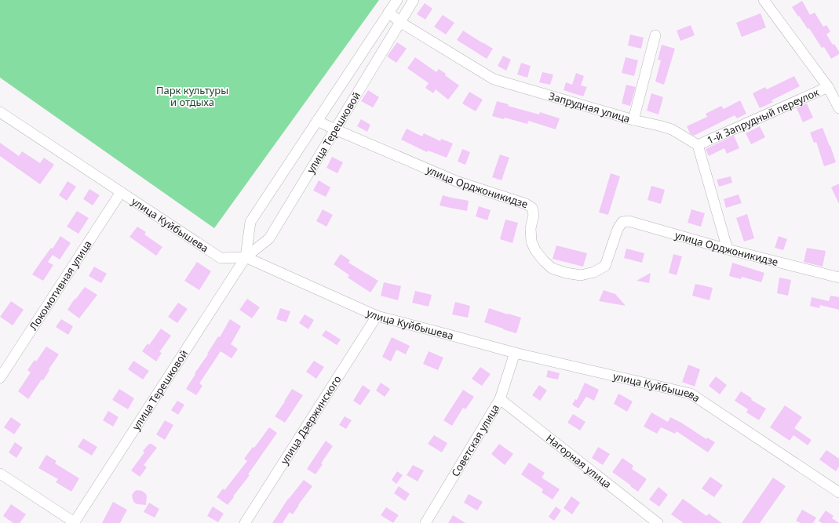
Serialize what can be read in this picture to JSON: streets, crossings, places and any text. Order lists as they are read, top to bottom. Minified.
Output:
{"streets":{"street":["Запрудная улица","1-й Запрудный переулок","улица Терешковой","улица Орджоникидзе","улица Куйбышева","Локомотивная улица","улица Дзержинского","Советская улица","Нагорная улица"]},"crossings":[["Запрудная улица","1-й Запрудный переулок"],["Запрудная улица","улица Терешковой"],["улица Терешковой","улица Орджоникидзе"],["улица Терешковой","улица Куйбышева"],["улица Куйбышева","Локомотивная улица"],["улица Куйбышева","улица Дзержинского"],["улица Куйбышева","Советская улица"],["Советская улица","Нагорная улица"]],"parks":["Парк культуры и отдыха"]}
